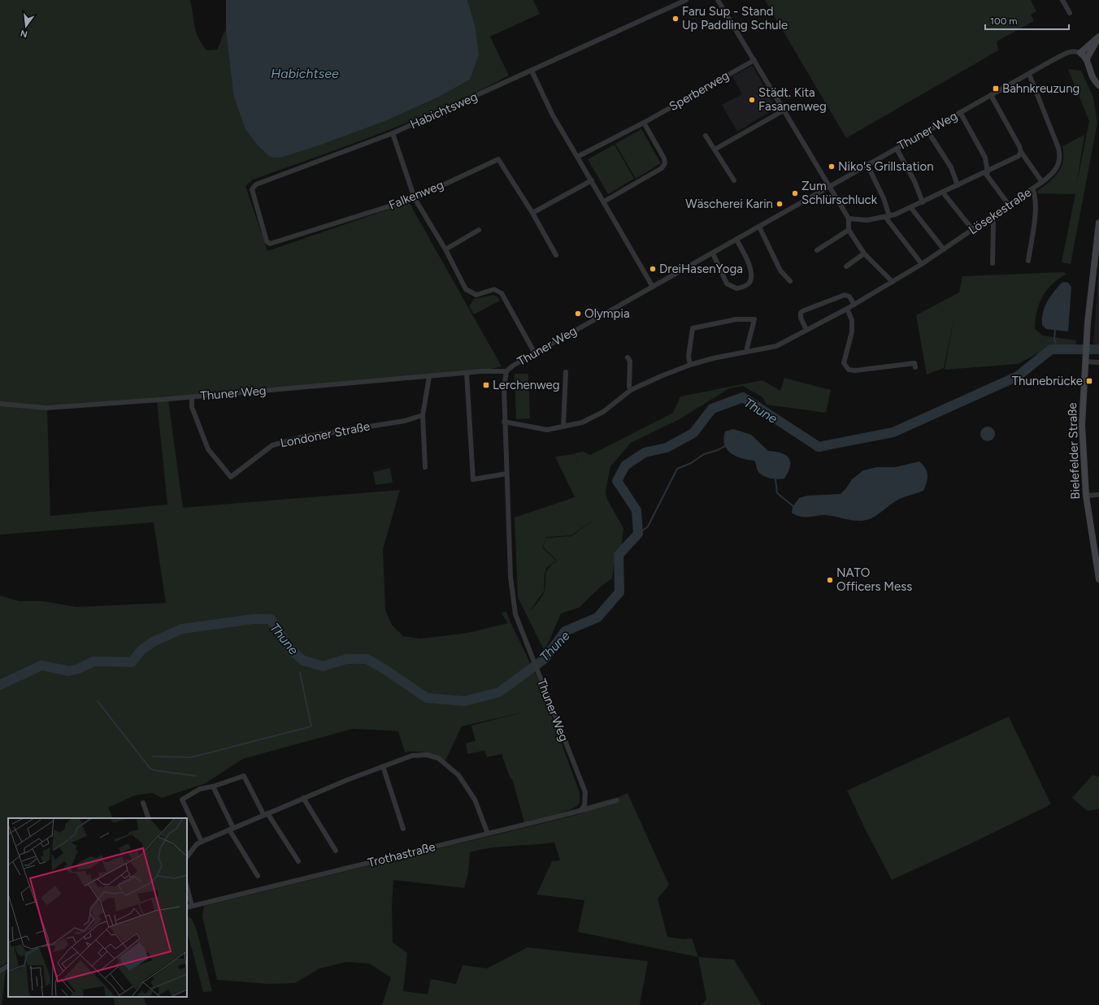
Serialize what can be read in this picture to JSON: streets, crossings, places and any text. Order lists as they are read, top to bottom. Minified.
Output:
{"streets":{"main road":["Bielefelder Straße"],"street":["Sperberweg","Habichtsweg","Thuner Weg","Falkenweg","Lösekestraße","Londoner Straße","Trothastraße"]},"crossings":[["Habichtsweg","Falkenweg"],["Thuner Weg","Lösekestraße"],["Thuner Weg","Londoner Straße"],["Thuner Weg","Trothastraße"]],"water":["Habichtsee","Thune"],"places":{"other":["Faru Sup - Stand Up Paddling Schule","Städt. Kita Fasanenweg","Niko's Grillstation","Zum Schlürschluck","Wäscherei Karin","DreiHasenYoga","Olympia","NATO Officers Mess"],"transit":["Bahnkreuzung","Thunebrücke","Lerchenweg"]},"scale_bar":"100 m","north":"bottom"}
